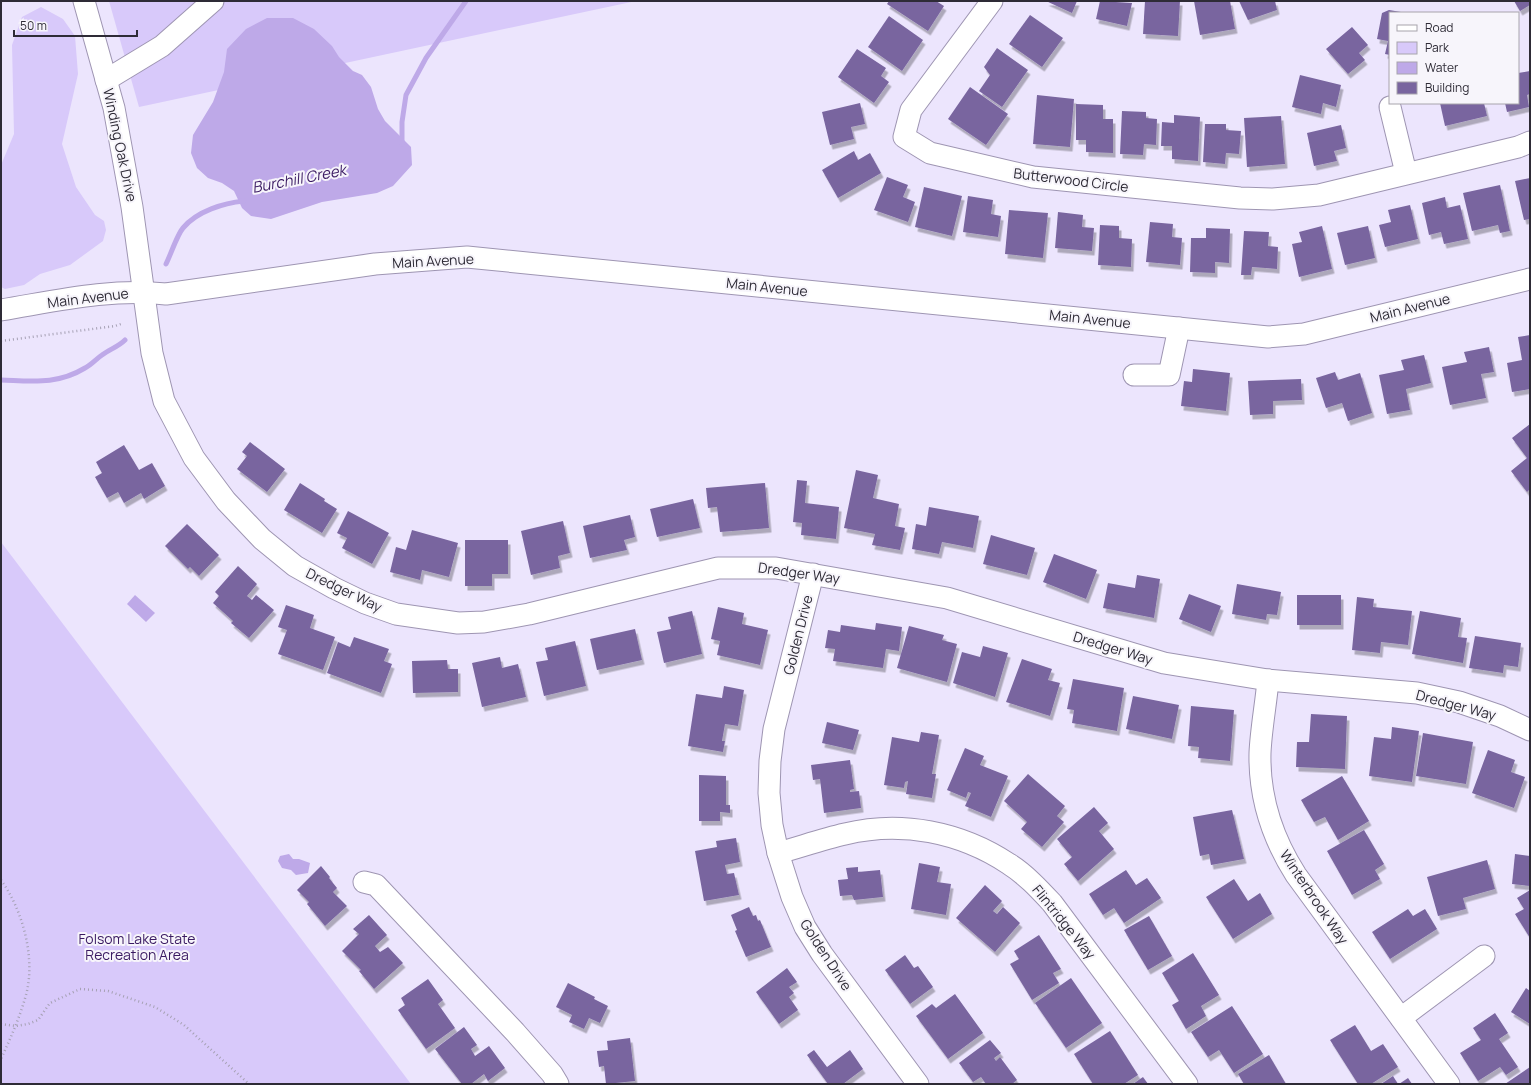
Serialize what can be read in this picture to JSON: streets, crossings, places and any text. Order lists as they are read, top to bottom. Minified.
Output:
{"streets":{"street":["Winding Oak Drive","Butterwood Circle","Main Avenue","Dredger Way","Golden Drive","Winterbrook Way","Flintridge Way"]},"crossings":[["Winding Oak Drive","Main Avenue"],["Winding Oak Drive","Dredger Way"],["Main Avenue","Dredger Way"],["Dredger Way","Golden Drive"],["Dredger Way","Winterbrook Way"],["Golden Drive","Flintridge Way"]],"water":["Burchill Creek"],"parks":["Folsom Lake State Recreation Area"],"legend":["Road","Park","Water","Building"],"scale_bar":"50 m"}
